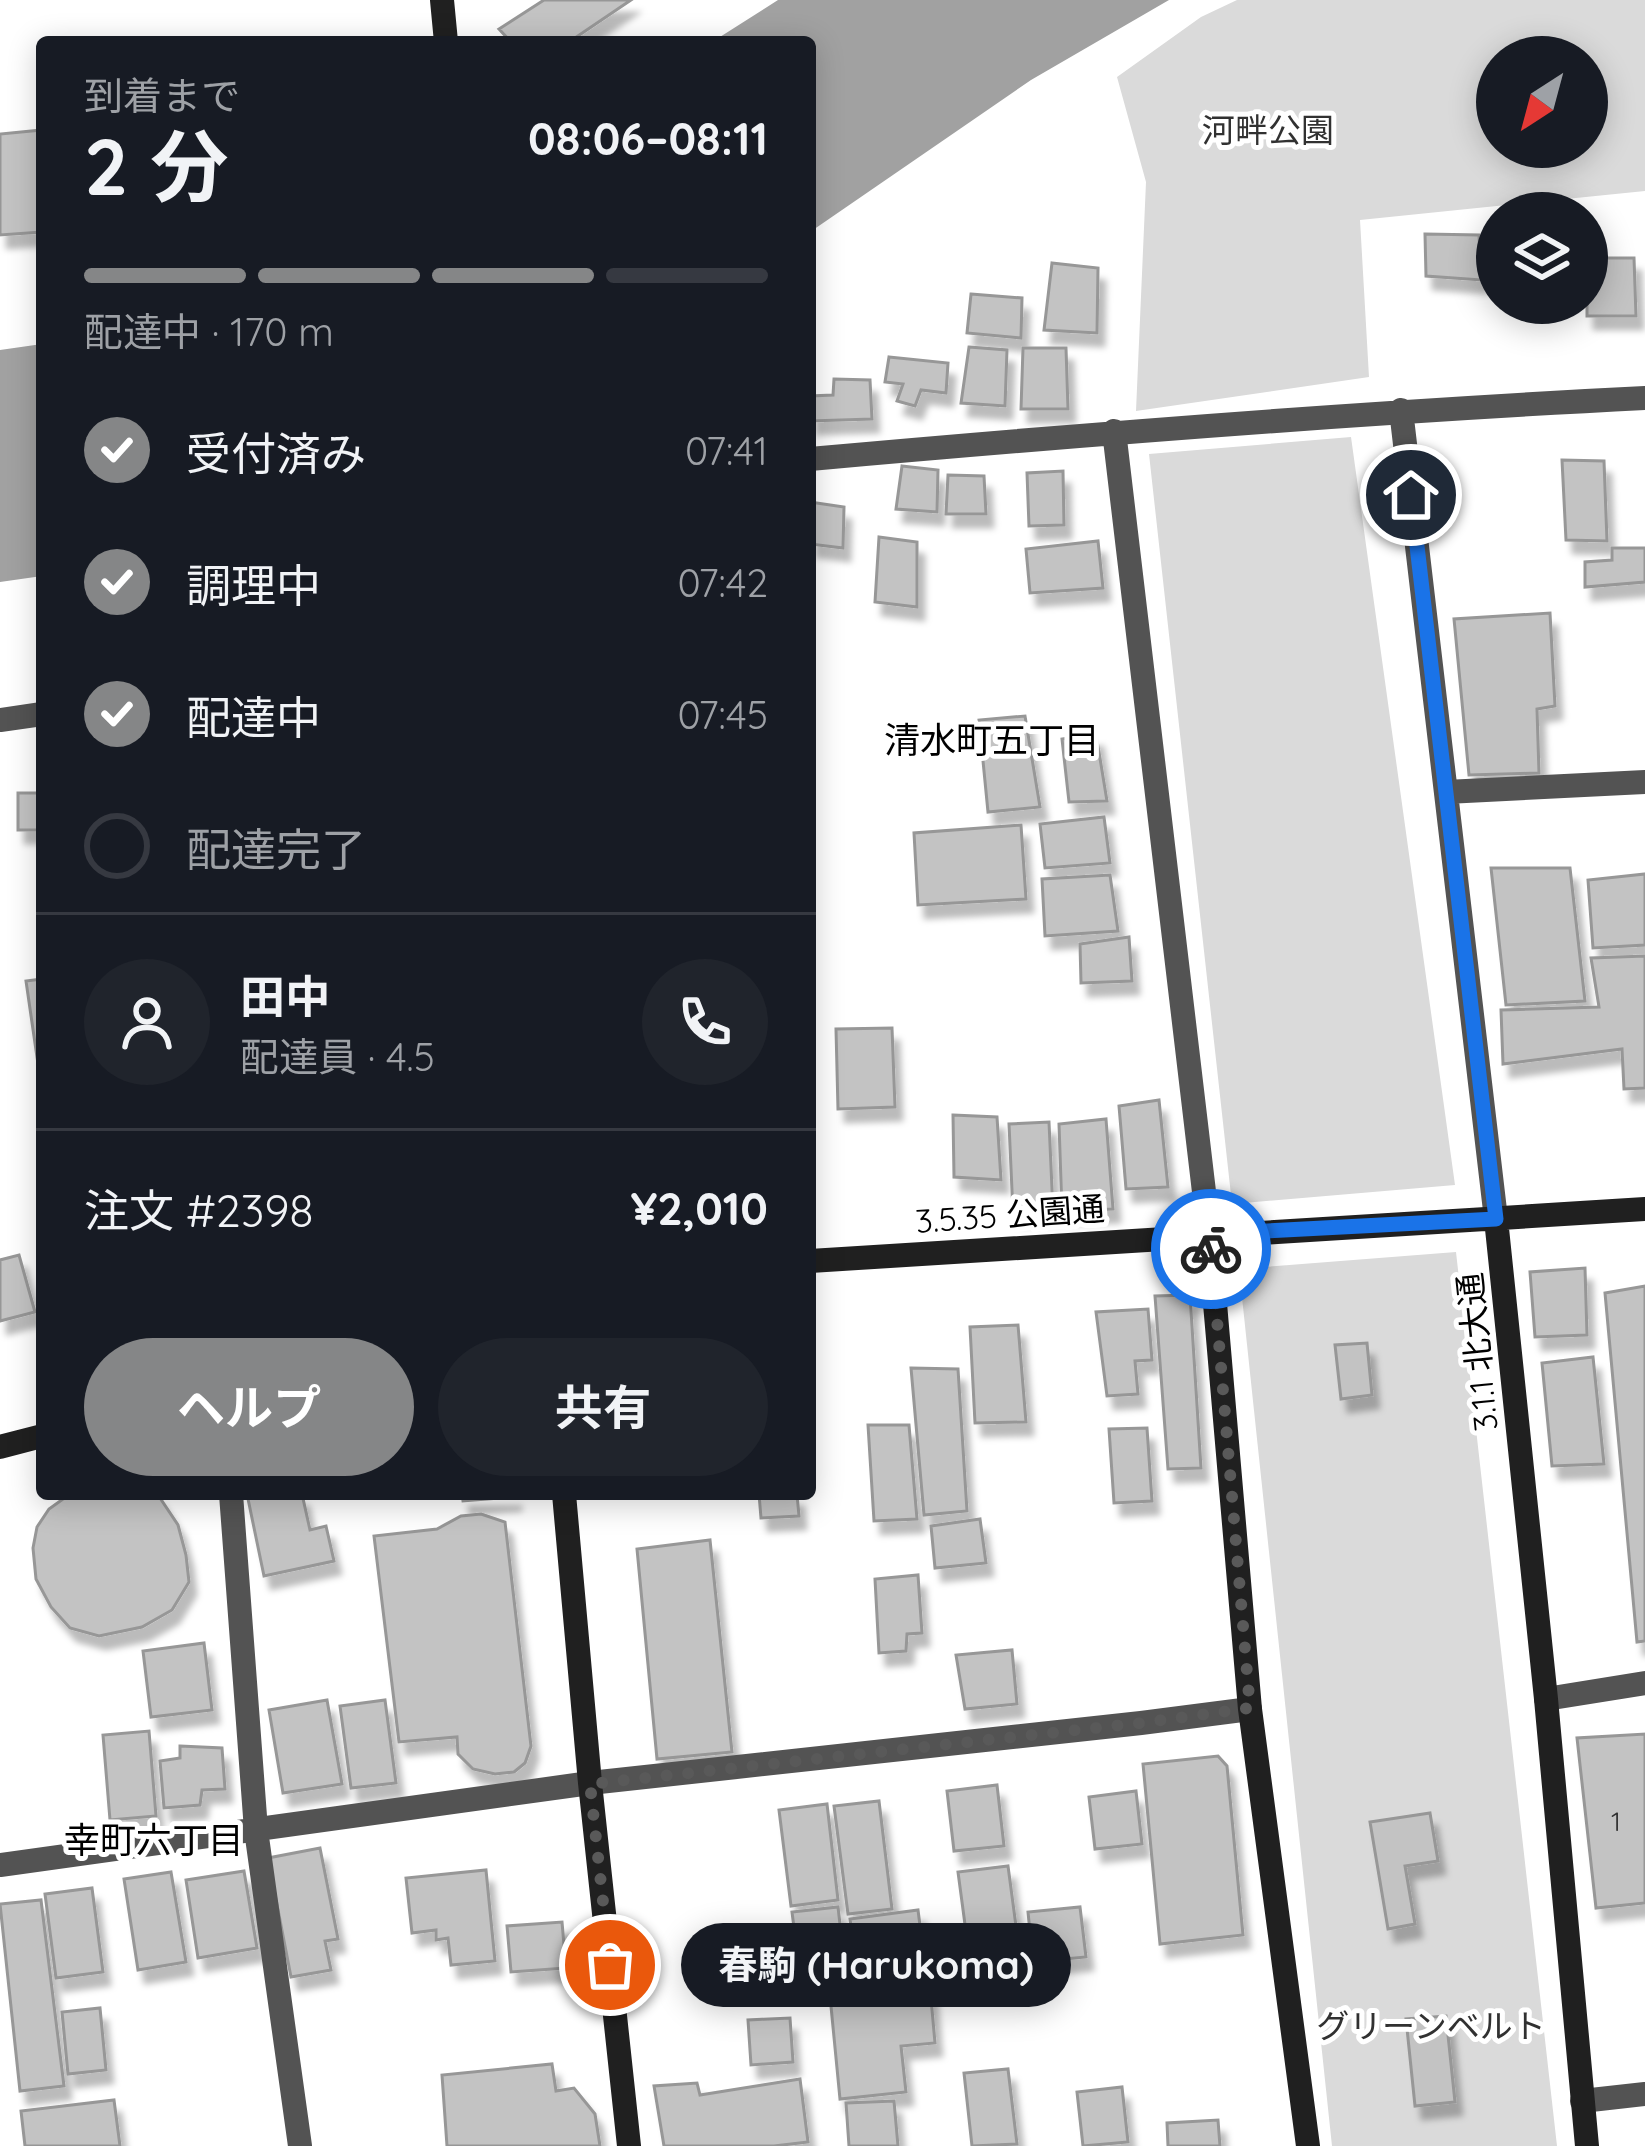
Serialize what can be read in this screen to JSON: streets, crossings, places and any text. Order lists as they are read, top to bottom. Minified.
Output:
{"streets":{"street":["3.5.35 公園通","3.1.1 北大通"]},"crossings":[["3.5.35 公園通","3.1.1 北大通"]],"districts":["清水町五丁目","幸町六丁目"],"parks":["河畔公園","グリーンベルト"],"places":["春駒 (Harukoma)"],"house_numbers":["1"],"north":"bottom left","page":{"heading":["2 分","到着まで","08:06–08:11"],"panel":["田中","配達員 · 4.5","注文 #2398","¥2,010"],"bar":"配達中 · 170 m","list":[["受付済み","07:41"],["調理中","07:42"],["配達中","07:45"],"配達完了"],"buttons":["ヘルプ","共有"],"bubble":"春駒 (Harukoma)"}}
